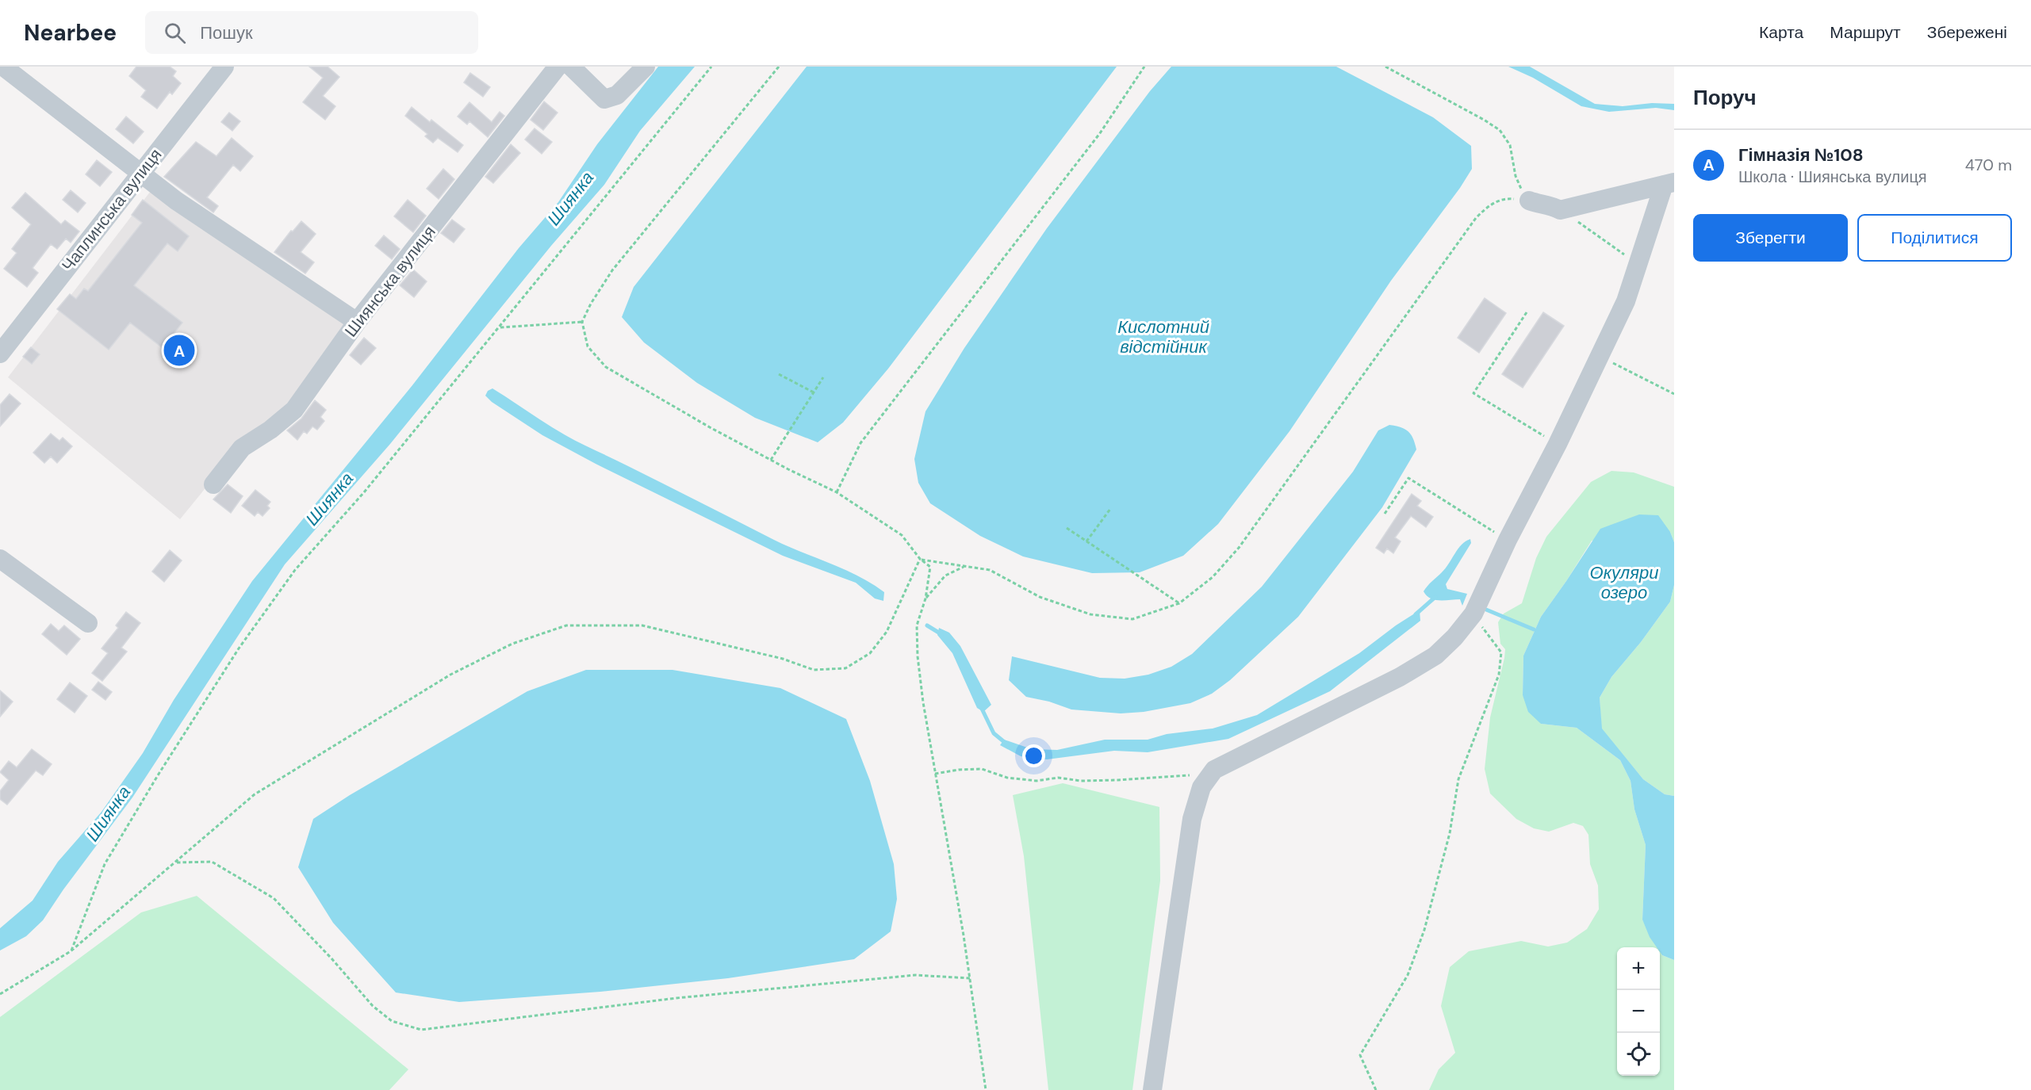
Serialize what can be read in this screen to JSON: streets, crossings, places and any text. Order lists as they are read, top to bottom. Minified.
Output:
{"streets":{"street":["Чаплинська вулиця","Шиянська вулиця"]},"water":["Шиянка","Кислотний відстійник","Окуляри озеро"],"page":{"header":"Nearbee","search":"Пошук","nav":["Карта","Маршрут","Збережені"],"heading":"Поруч","list":[{"mark":"A","name":"Гімназія №108","note":"Школа · Шиянська вулиця","value":"470 m"}],"buttons":["Зберегти","Поділитися"],"pins":"A","map_buttons":["+","−"]}}
